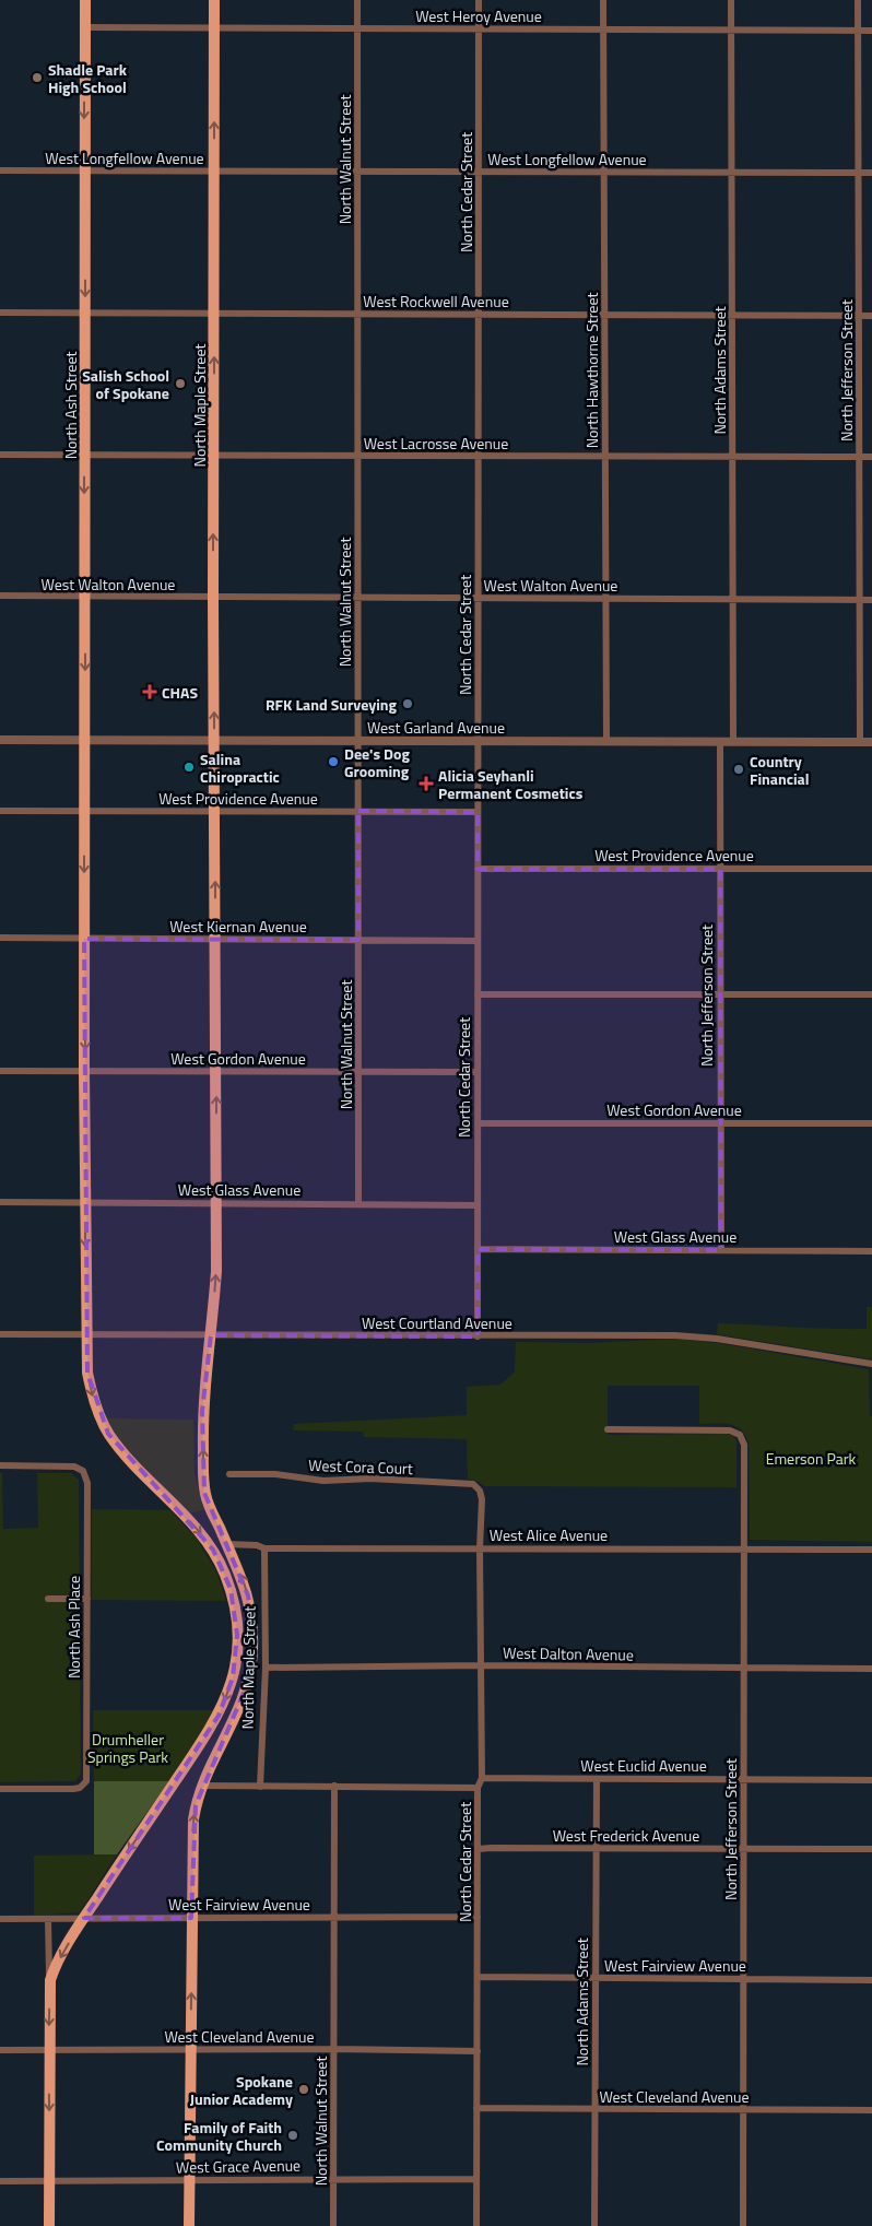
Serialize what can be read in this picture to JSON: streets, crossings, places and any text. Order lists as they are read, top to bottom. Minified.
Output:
{"streets":{"main road":["North Ash Street","North Maple Street"],"street":["West Heroy Avenue","West Longfellow Avenue","North Walnut Street","North Cedar Street","West Rockwell Avenue","North Hawthorne Street","North Adams Street","North Jefferson Street","West Lacrosse Avenue","West Walton Avenue","West Garland Avenue","West Providence Avenue","West Kiernan Avenue","West Gordon Avenue","West Glass Avenue","West Courtland Avenue","West Cora Court","West Alice Avenue","North Ash Place","West Dalton Avenue","West Euclid Avenue","West Frederick Avenue","West Fairview Avenue","West Cleveland Avenue","West Grace Avenue"]},"crossings":[["West Heroy Avenue","North Walnut Street"],["West Heroy Avenue","North Cedar Street"],["West Heroy Avenue","North Hawthorne Street"],["West Heroy Avenue","North Adams Street"],["West Heroy Avenue","North Jefferson Street"],["West Heroy Avenue","North Ash Street"],["West Heroy Avenue","North Maple Street"],["West Longfellow Avenue","North Walnut Street"],["West Longfellow Avenue","North Cedar Street"],["West Longfellow Avenue","North Hawthorne Street"],["West Longfellow Avenue","North Adams Street"],["West Longfellow Avenue","North Jefferson Street"],["West Longfellow Avenue","North Ash Street"],["West Longfellow Avenue","North Maple Street"],["North Walnut Street","West Rockwell Avenue"],["North Walnut Street","West Lacrosse Avenue"],["North Walnut Street","West Walton Avenue"],["North Walnut Street","West Garland Avenue"],["North Walnut Street","West Providence Avenue"],["North Walnut Street","West Kiernan Avenue"],["North Walnut Street","West Gordon Avenue"],["North Walnut Street","West Glass Avenue"],["North Walnut Street","West Fairview Avenue"],["North Walnut Street","West Cleveland Avenue"],["North Walnut Street","West Grace Avenue"],["North Cedar Street","West Rockwell Avenue"],["North Cedar Street","West Lacrosse Avenue"],["North Cedar Street","West Walton Avenue"],["North Cedar Street","West Garland Avenue"],["North Cedar Street","West Providence Avenue"],["North Cedar Street","West Kiernan Avenue"],["North Cedar Street","West Gordon Avenue"],["North Cedar Street","West Glass Avenue"],["North Cedar Street","West Courtland Avenue"],["North Cedar Street","West Cora Court"],["North Cedar Street","West Alice Avenue"],["North Cedar Street","West Dalton Avenue"],["North Cedar Street","West Euclid Avenue"],["North Cedar Street","West Frederick Avenue"],["North Cedar Street","West Fairview Avenue"],["North Cedar Street","West Cleveland Avenue"],["North Cedar Street","West Grace Avenue"],["West Rockwell Avenue","North Hawthorne Street"],["West Rockwell Avenue","North Adams Street"],["West Rockwell Avenue","North Jefferson Street"],["West Rockwell Avenue","North Ash Street"],["West Rockwell Avenue","North Maple Street"],["North Hawthorne Street","West Lacrosse Avenue"],["North Hawthorne Street","West Walton Avenue"],["North Hawthorne Street","West Garland Avenue"],["North Adams Street","West Lacrosse Avenue"],["North Adams Street","West Walton Avenue"],["North Adams Street","West Garland Avenue"],["North Adams Street","West Euclid Avenue"],["North Adams Street","West Frederick Avenue"],["North Adams Street","West Fairview Avenue"],["North Adams Street","West Cleveland Avenue"],["North Jefferson Street","West Lacrosse Avenue"],["North Jefferson Street","West Walton Avenue"],["North Jefferson Street","West Garland Avenue"],["North Jefferson Street","West Providence Avenue"],["North Jefferson Street","West Gordon Avenue"],["North Jefferson Street","West Glass Avenue"],["North Jefferson Street","West Alice Avenue"],["North Jefferson Street","West Dalton Avenue"],["North Jefferson Street","West Euclid Avenue"],["North Jefferson Street","West Frederick Avenue"],["North Jefferson Street","West Fairview Avenue"],["North Jefferson Street","West Cleveland Avenue"],["North Ash Street","West Lacrosse Avenue"],["North Ash Street","West Walton Avenue"],["North Ash Street","West Garland Avenue"],["North Ash Street","West Providence Avenue"],["North Ash Street","West Kiernan Avenue"],["North Ash Street","West Gordon Avenue"],["North Ash Street","West Glass Avenue"],["North Ash Street","West Courtland Avenue"],["North Ash Street","West Fairview Avenue"],["North Maple Street","West Lacrosse Avenue"],["North Maple Street","West Walton Avenue"],["North Maple Street","West Garland Avenue"],["North Maple Street","West Providence Avenue"],["North Maple Street","West Kiernan Avenue"],["North Maple Street","West Gordon Avenue"],["North Maple Street","West Glass Avenue"],["North Maple Street","West Courtland Avenue"],["North Maple Street","West Alice Avenue"],["North Maple Street","West Dalton Avenue"],["North Maple Street","West Fairview Avenue"],["North Maple Street","West Cleveland Avenue"],["North Maple Street","West Grace Avenue"]],"one_way":["North Ash Street","North Maple Street"],"parks":["Emerson Park","Drumheller Springs Park"],"places":{"other":["Shadle Park High School","Salish School of Spokane","RFK Land Surveying","Dee's Dog Grooming","Salina Chiropractic","Country Financial","Spokane Junior Academy","Family of Faith Community Church"],"health":["CHAS","Alicia Seyhanli Permanent Cosmetics"]}}
